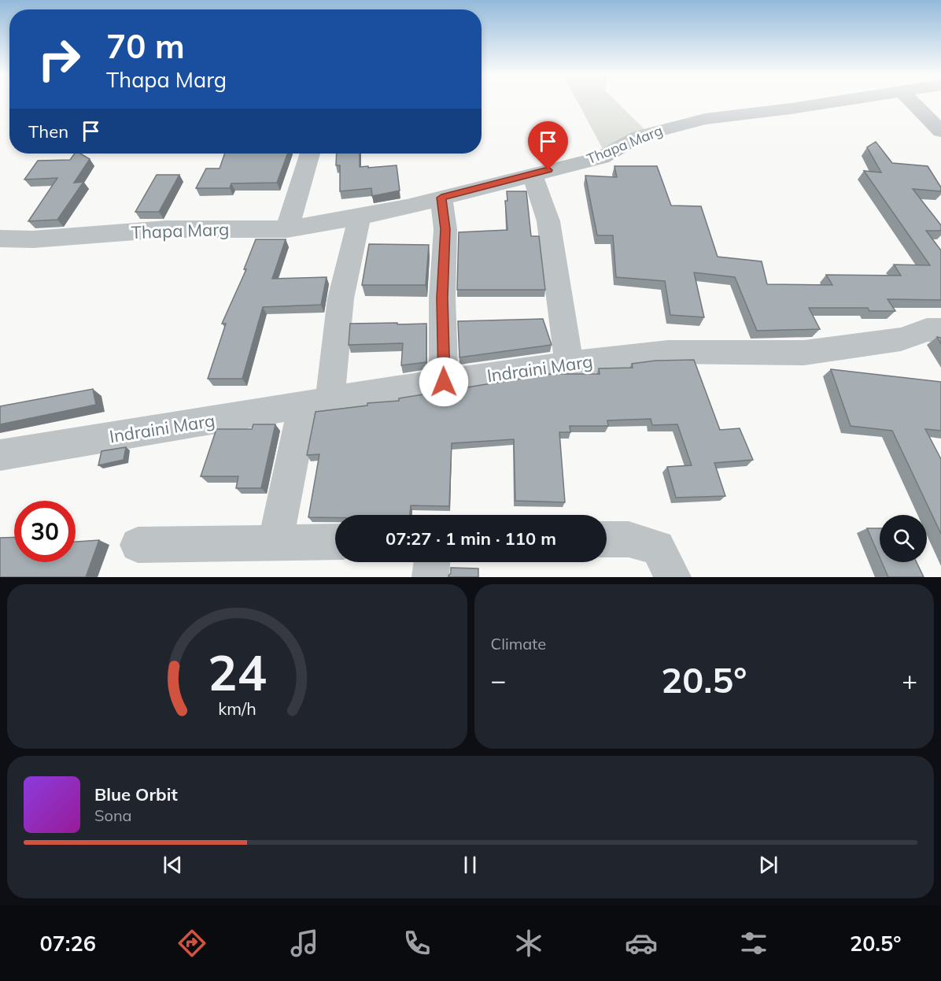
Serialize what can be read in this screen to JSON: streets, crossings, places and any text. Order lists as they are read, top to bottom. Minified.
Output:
{"streets":{"street":["Thapa Marg","Indraini Marg"]},"page":{"turn":["70 m","Thapa Marg"],"then":"Then","limit":"30","trip":"07:27 · 1 min · 110 m","tile":"Climate","heat":["−","20.5°","+"],"song":["Blue Orbit","Sona"],"tabs":["07:26","20.5°"],"gauge":["24","km/h"]}}
